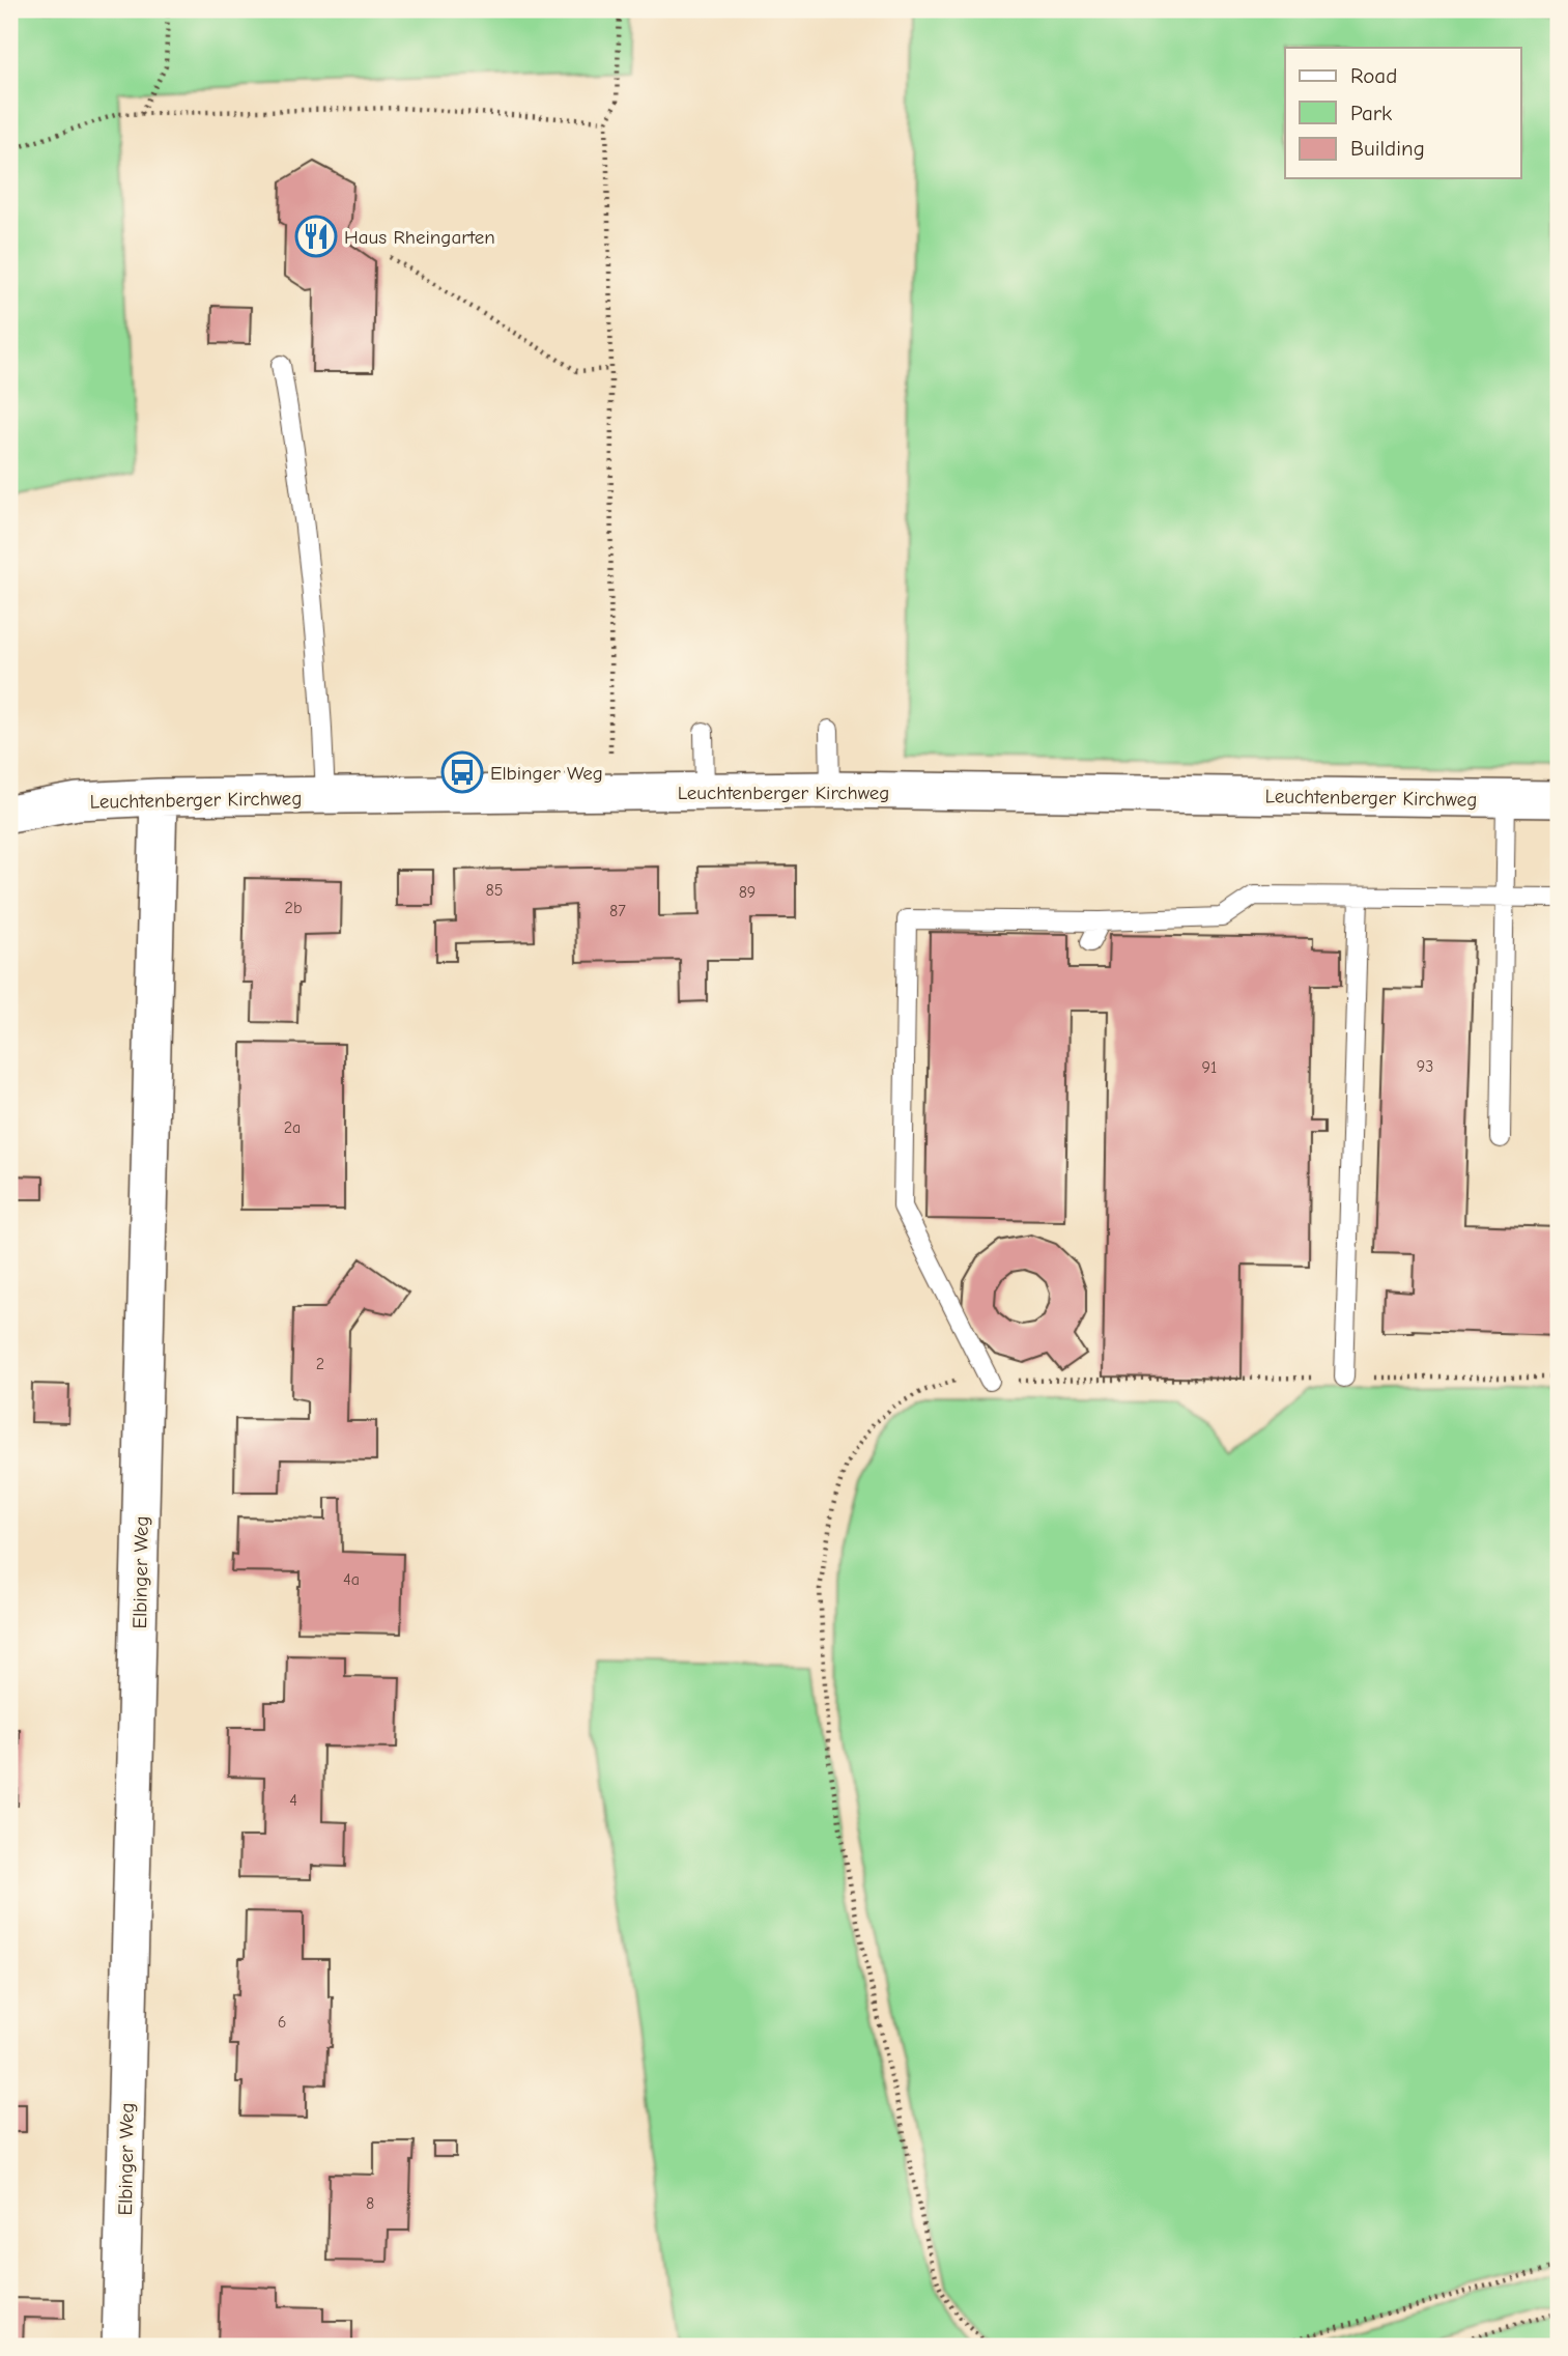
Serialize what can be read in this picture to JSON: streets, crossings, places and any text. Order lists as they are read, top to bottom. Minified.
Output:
{"streets":{"street":["Leuchtenberger Kirchweg","Elbinger Weg"]},"crossings":[["Leuchtenberger Kirchweg","Elbinger Weg"]],"places":{"restaurant":["Haus Rheingarten"],"bus stop":["Elbinger Weg"]},"house_numbers":["85","89","2b","87","93","91","2a","2","4a","4","6","8"],"legend":["Road","Park","Building"]}
